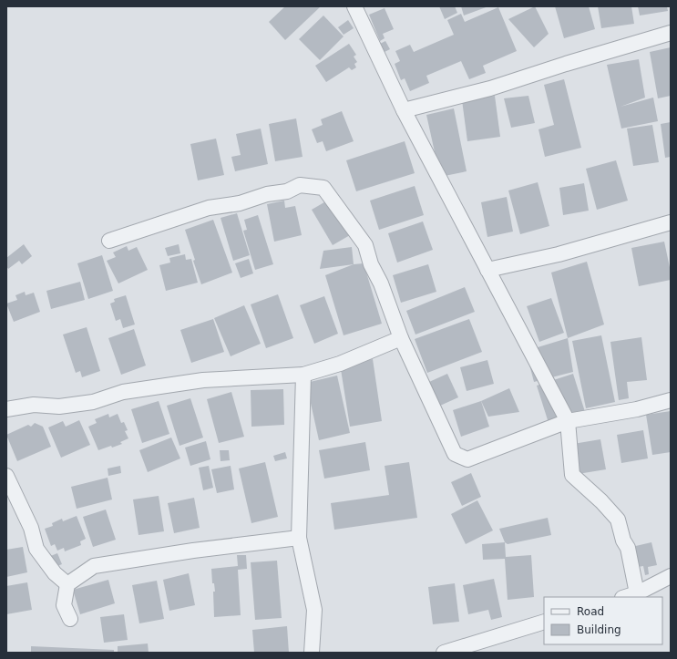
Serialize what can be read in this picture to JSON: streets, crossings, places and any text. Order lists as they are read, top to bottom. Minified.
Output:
{"legend":["Road","Building"]}
